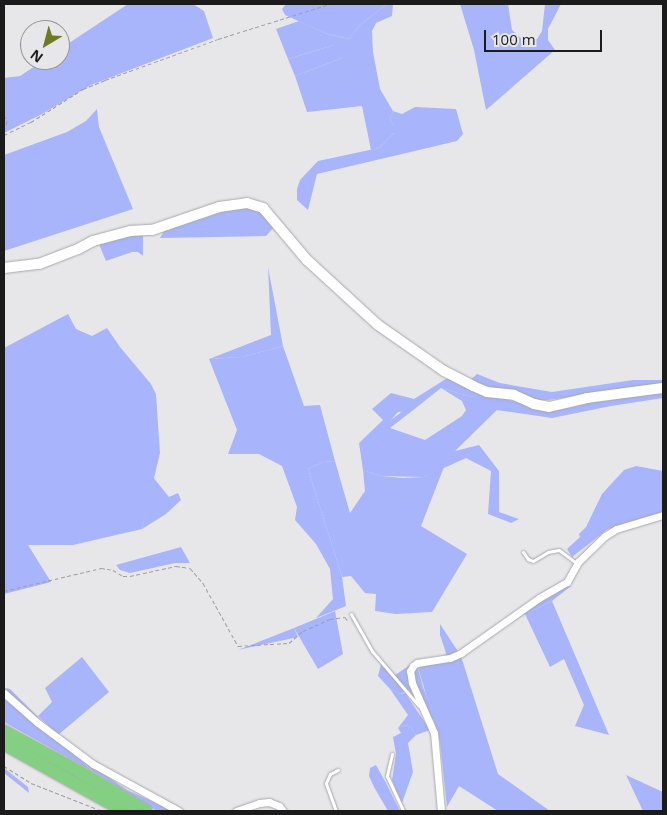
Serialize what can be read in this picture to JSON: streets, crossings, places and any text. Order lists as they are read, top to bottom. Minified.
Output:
{"scale_bar":"100 m","north":"bottom left"}
